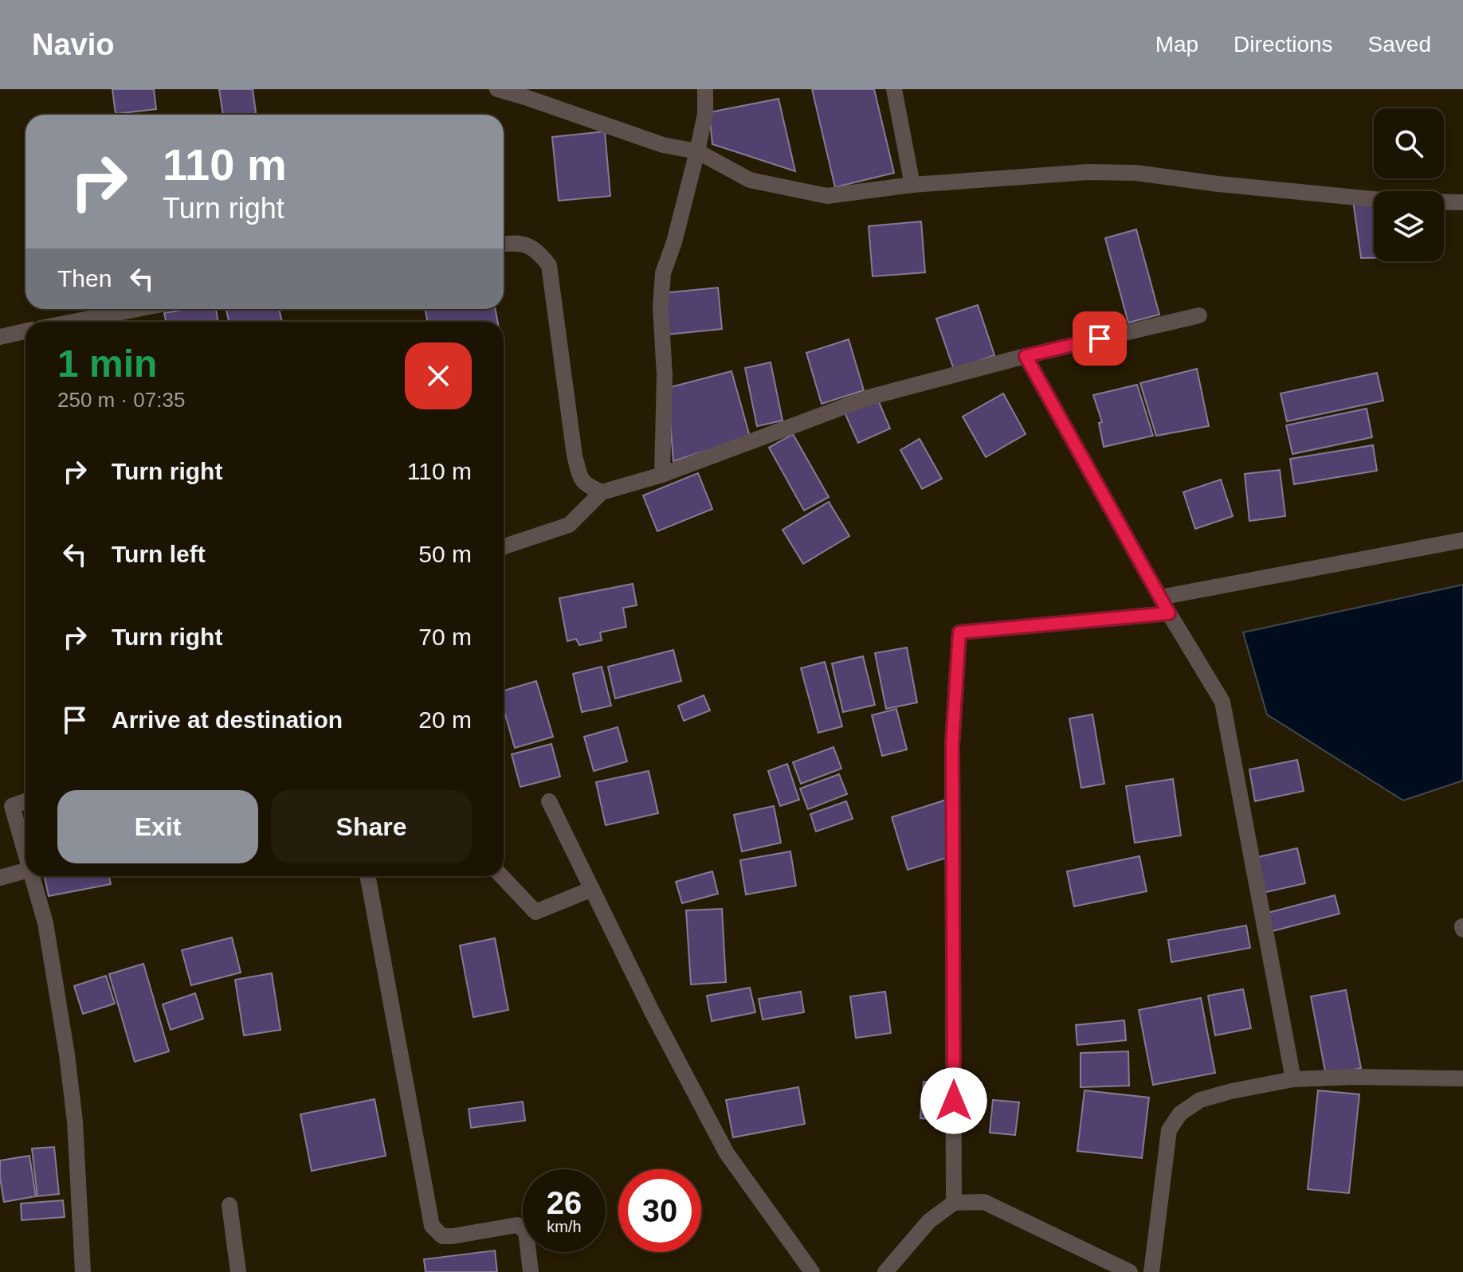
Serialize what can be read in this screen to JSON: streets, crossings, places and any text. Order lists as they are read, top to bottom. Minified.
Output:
{"page":{"header":"Navio","nav":["Map","Directions","Saved"],"turn":["110 m","Turn right"],"then":"Then","heading":["1 min","250 m · 07:35"],"list":[{"name":"Turn right","value":"110 m"},{"name":"Turn left","value":"50 m"},{"name":"Turn right","value":"70 m"},{"name":"Arrive at destination","value":"20 m"}],"buttons":["Exit","Share"],"speed":"26 km/h","limit":"30"}}
